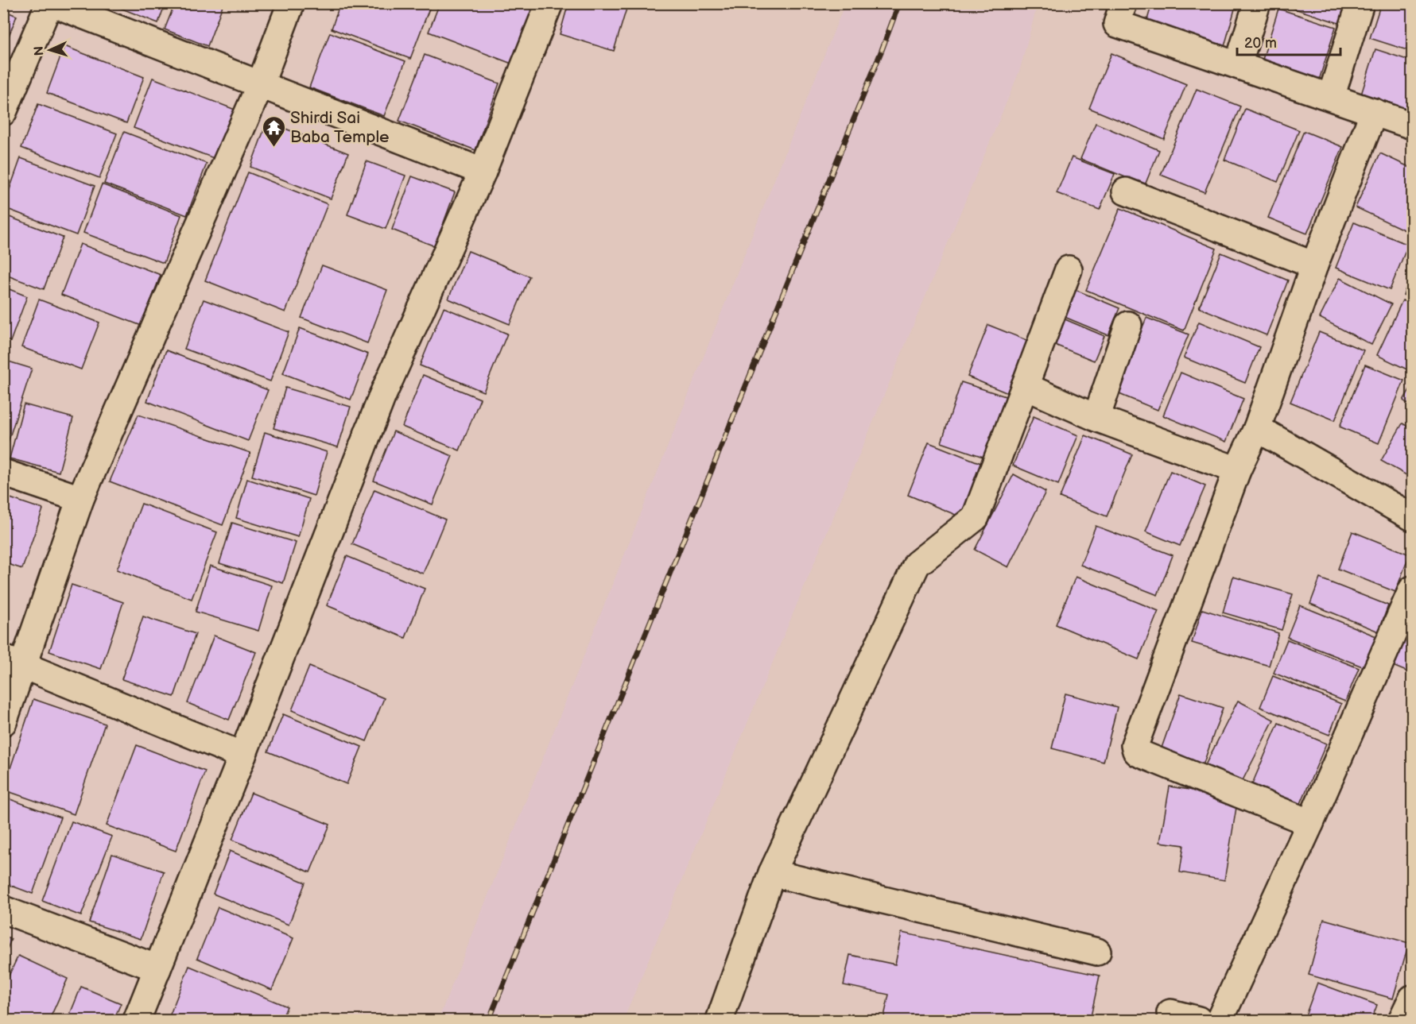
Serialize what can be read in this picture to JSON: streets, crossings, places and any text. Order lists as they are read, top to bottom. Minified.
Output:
{"places":{"temple":["Shirdi Sai Baba Temple"]},"scale_bar":"20 m","north":"left"}
